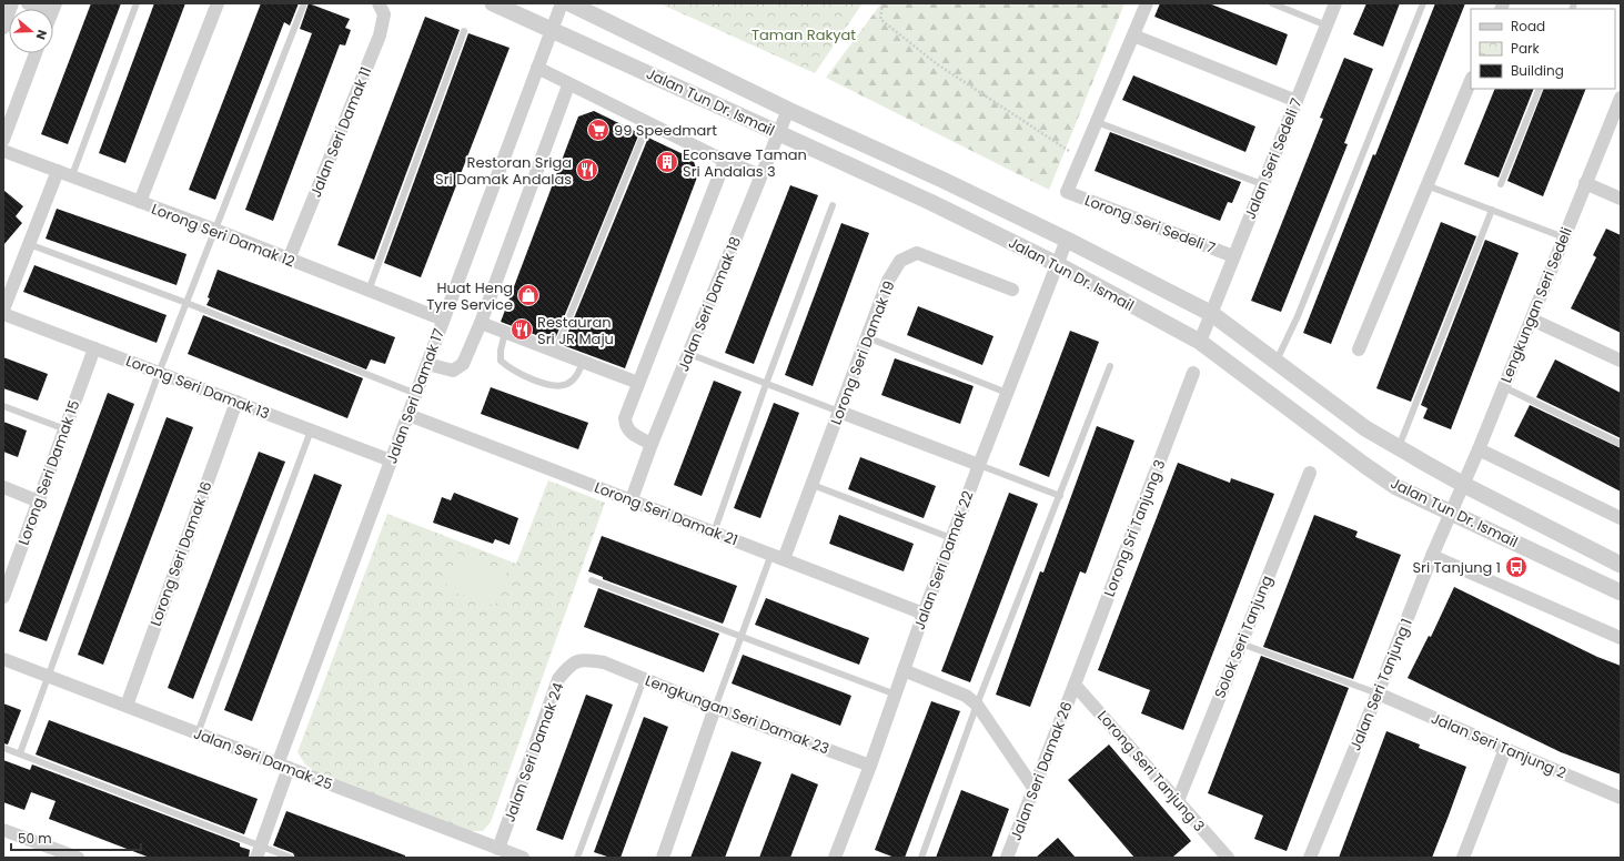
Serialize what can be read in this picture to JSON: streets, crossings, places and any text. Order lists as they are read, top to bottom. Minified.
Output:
{"streets":{"street":["Jalan Tun Dr. Ismail","Jalan Seri Damak 11","Jalan Seri Sedeli 7","Lorong Seri Sedeli 7","Lorong Seri Damak 12","Jalan Seri Damak 18","Lengkungan Seri Sedeli","Lorong Seri Damak 19","Lorong Seri Damak 13","Jalan Seri Damak 17","Lorong Seri Damak 15","Lorong Seri Damak 21","Lorong Sri Tanjung 3","Lorong Seri Damak 16","Jalan Seri Damak 22","Solok Seri Tanjung","Jalan Seri Tanjung 1","Lengkungan Seri Damak 23","Jalan Seri Tanjung 2","Jalan Seri Damak 24","Jalan Seri Damak 25","Jalan Seri Damak 26","Lorong Seri Tanjung 3"]},"crossings":[["Jalan Tun Dr. Ismail","Jalan Seri Sedeli 7"],["Jalan Tun Dr. Ismail","Jalan Seri Damak 18"],["Jalan Tun Dr. Ismail","Lengkungan Seri Sedeli"],["Jalan Tun Dr. Ismail","Jalan Seri Damak 17"],["Jalan Tun Dr. Ismail","Jalan Seri Damak 22"],["Jalan Tun Dr. Ismail","Jalan Seri Tanjung 1"],["Jalan Seri Damak 11","Lorong Seri Damak 12"],["Jalan Seri Sedeli 7","Lorong Seri Sedeli 7"],["Lorong Seri Damak 12","Jalan Seri Damak 17"],["Jalan Seri Damak 18","Lorong Seri Damak 21"],["Lengkungan Seri Sedeli","Jalan Seri Tanjung 1"],["Lorong Seri Damak 19","Lorong Seri Damak 21"],["Lorong Seri Damak 13","Jalan Seri Damak 17"],["Lorong Seri Damak 13","Lorong Seri Damak 15"],["Lorong Seri Damak 13","Lorong Seri Damak 16"],["Jalan Seri Damak 17","Lorong Seri Damak 21"],["Jalan Seri Damak 17","Jalan Seri Damak 25"],["Lorong Seri Damak 21","Jalan Seri Damak 22"],["Lorong Sri Tanjung 3","Jalan Seri Damak 26"],["Lorong Sri Tanjung 3","Lorong Seri Tanjung 3"],["Lorong Seri Damak 16","Jalan Seri Damak 25"],["Jalan Seri Damak 22","Lengkungan Seri Damak 23"],["Solok Seri Tanjung","Lorong Seri Tanjung 3"],["Jalan Seri Tanjung 1","Jalan Seri Tanjung 2"],["Lengkungan Seri Damak 23","Jalan Seri Damak 24"],["Jalan Seri Damak 24","Jalan Seri Damak 25"],["Jalan Seri Damak 26","Lorong Seri Tanjung 3"]],"parks":["Taman Rakyat"],"places":{"supermarket":["99 Speedmart"],"building":["Econsave Taman Sri Andalas 3"],"restaurant":["Restoran Sriga Sri Damak Andalas","Restauran Sri JR Maju"],"shop":["Huat Heng Tyre Service"],"bus stop":["Sri Tanjung 1"]},"legend":["Road","Park","Building"],"scale_bar":"50 m","north":"right"}
